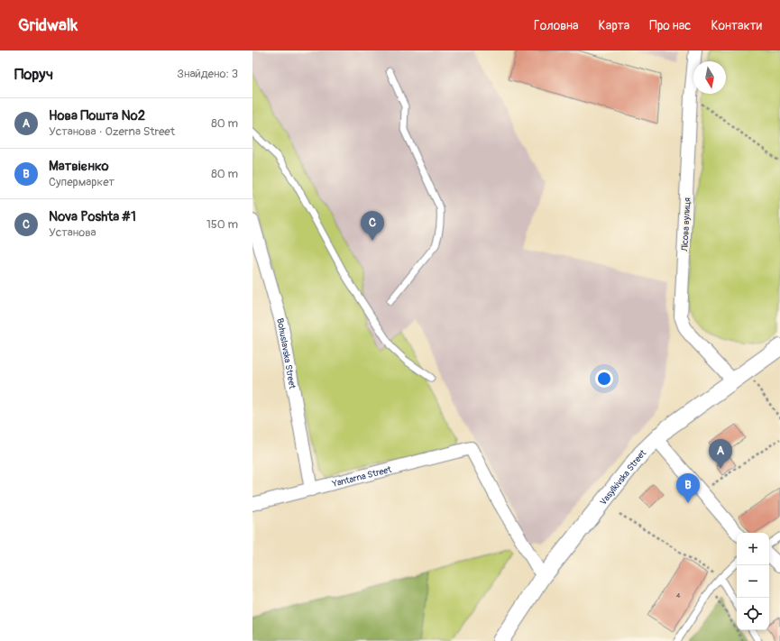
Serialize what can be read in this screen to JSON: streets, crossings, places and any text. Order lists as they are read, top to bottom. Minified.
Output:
{"streets":{"street":["Лісова вулиця","Bohuslavska Street","Yantarna Street","Vasylkivska Street"]},"crossings":[["Лісова вулиця","Vasylkivska Street"],["Bohuslavska Street","Yantarna Street"],["Yantarna Street","Vasylkivska Street"]],"house_numbers":["4"],"north":"bottom","page":{"header":"Gridwalk","nav":["Головна","Карта","Про нас","Контакти"],"heading":["Поруч","Знайдено: 3"],"list":[{"mark":"A","name":"Нова Пошта №2","note":"Установа · Ozerna Street","value":"80 m"},{"mark":"B","name":"Матвієнко","note":"Супермаркет","value":"80 m"},{"mark":"C","name":"Nova Poshta #1","note":"Установа","value":"150 m"}],"pins":["C","A","B"],"map_buttons":["+","−"]}}
